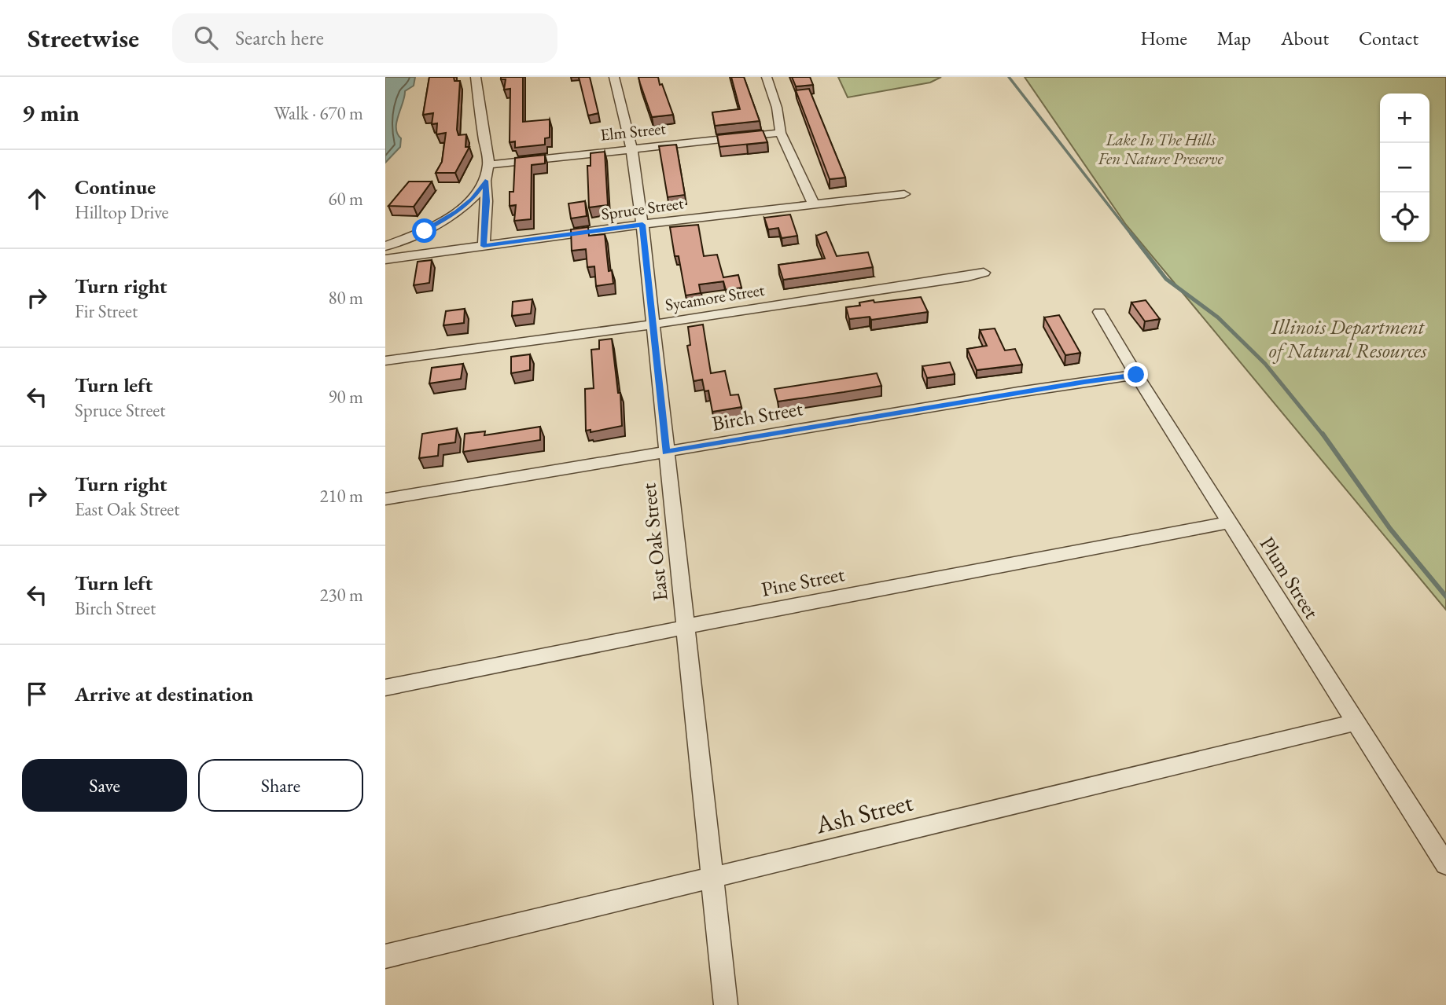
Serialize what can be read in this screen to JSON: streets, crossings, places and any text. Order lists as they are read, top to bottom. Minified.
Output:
{"streets":{"street":["Elm Street","Spruce Street","Sycamore Street","Birch Street","East Oak Street","Plum Street","Pine Street","Ash Street"]},"crossings":[["Elm Street","East Oak Street"],["Spruce Street","East Oak Street"],["Sycamore Street","East Oak Street"],["Birch Street","East Oak Street"],["Birch Street","Plum Street"],["East Oak Street","Pine Street"],["East Oak Street","Ash Street"],["Plum Street","Pine Street"],["Plum Street","Ash Street"]],"parks":["Lake In The Hills Fen Nature Preserve","Illinois Department of Natural Resources"],"page":{"header":"Streetwise","search":"Search here","nav":["Home","Map","About","Contact"],"heading":["9 min","Walk · 670 m"],"map_buttons":["+","−"],"list":[["Continue","Hilltop Drive","60 m"],["Turn right","Fir Street","80 m"],["Turn left","Spruce Street","90 m"],["Turn right","East Oak Street","210 m"],["Turn left","Birch Street","230 m"],"Arrive at destination"],"buttons":["Save","Share"]}}
